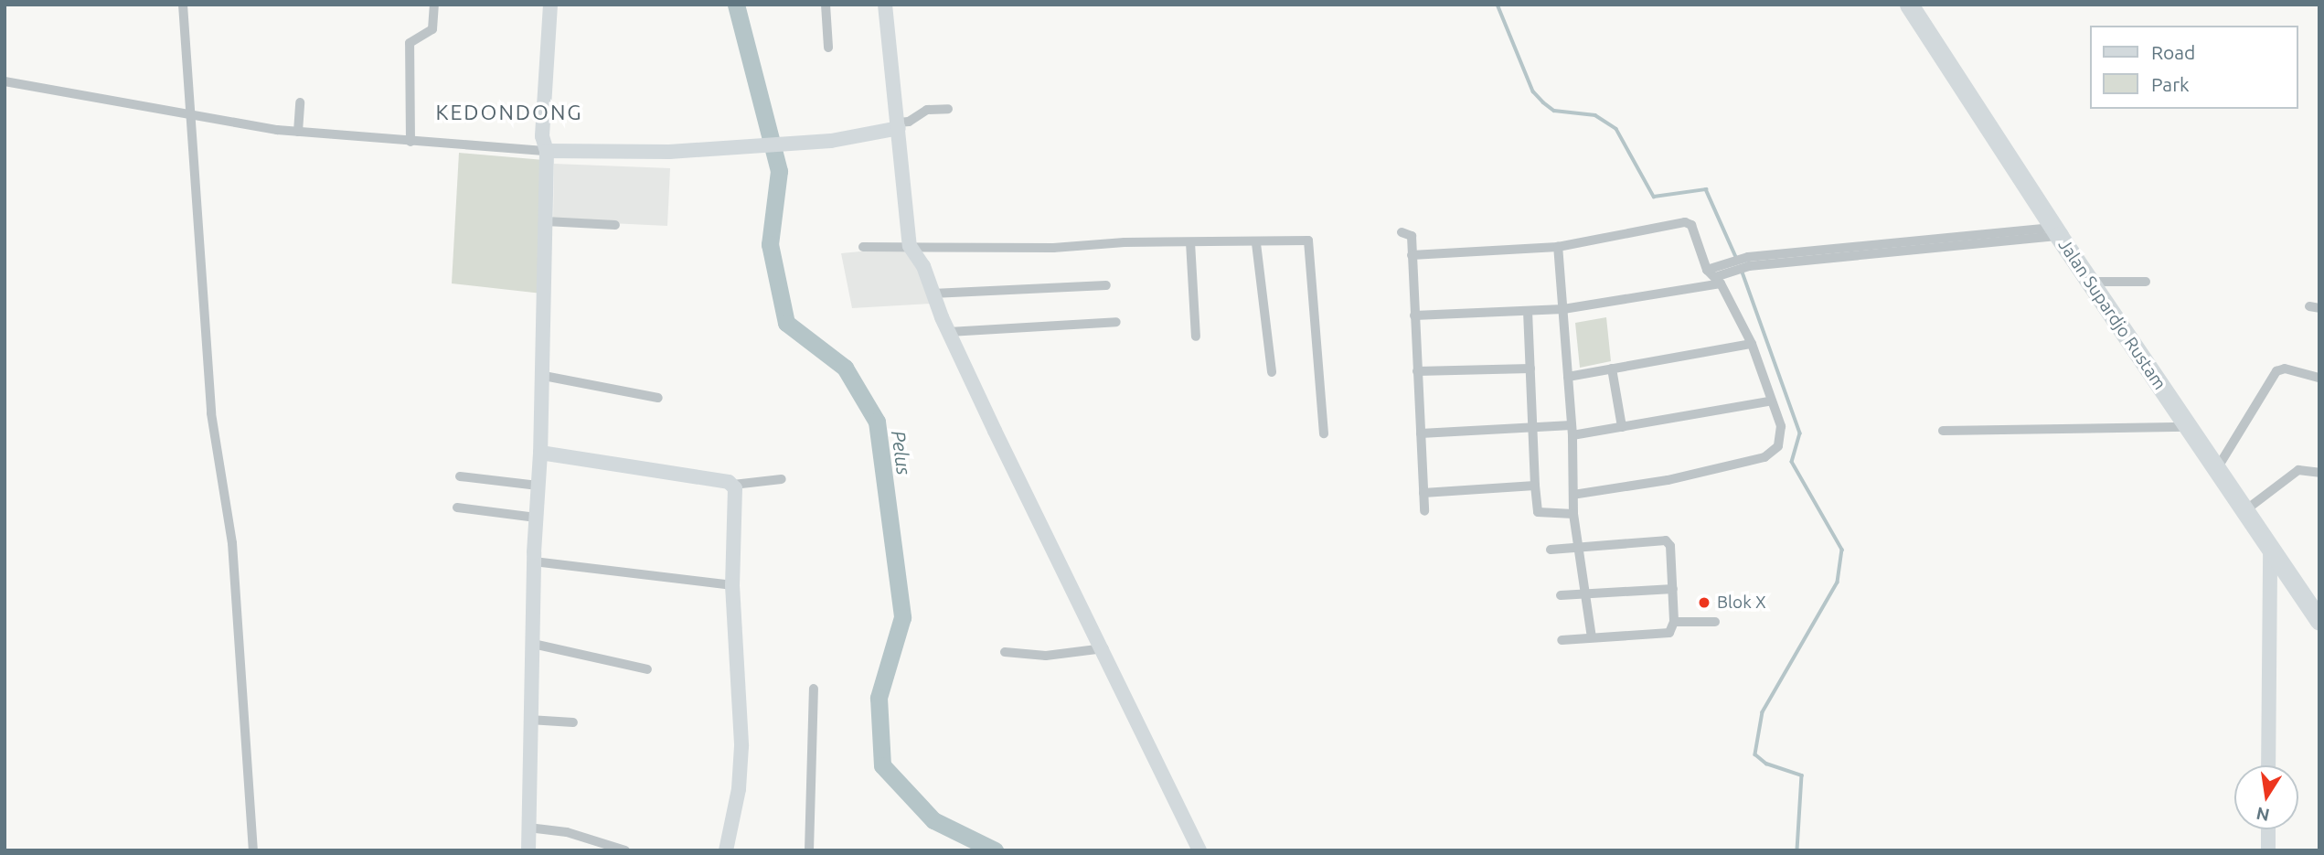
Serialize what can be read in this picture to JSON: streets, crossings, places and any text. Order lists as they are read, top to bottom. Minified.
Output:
{"streets":{"highway":["Jalan Supardjo Rustam"]},"districts":["KEDONDONG"],"water":["Pelus"],"places":["Blok X"],"legend":["Road","Park"],"north":"bottom"}
